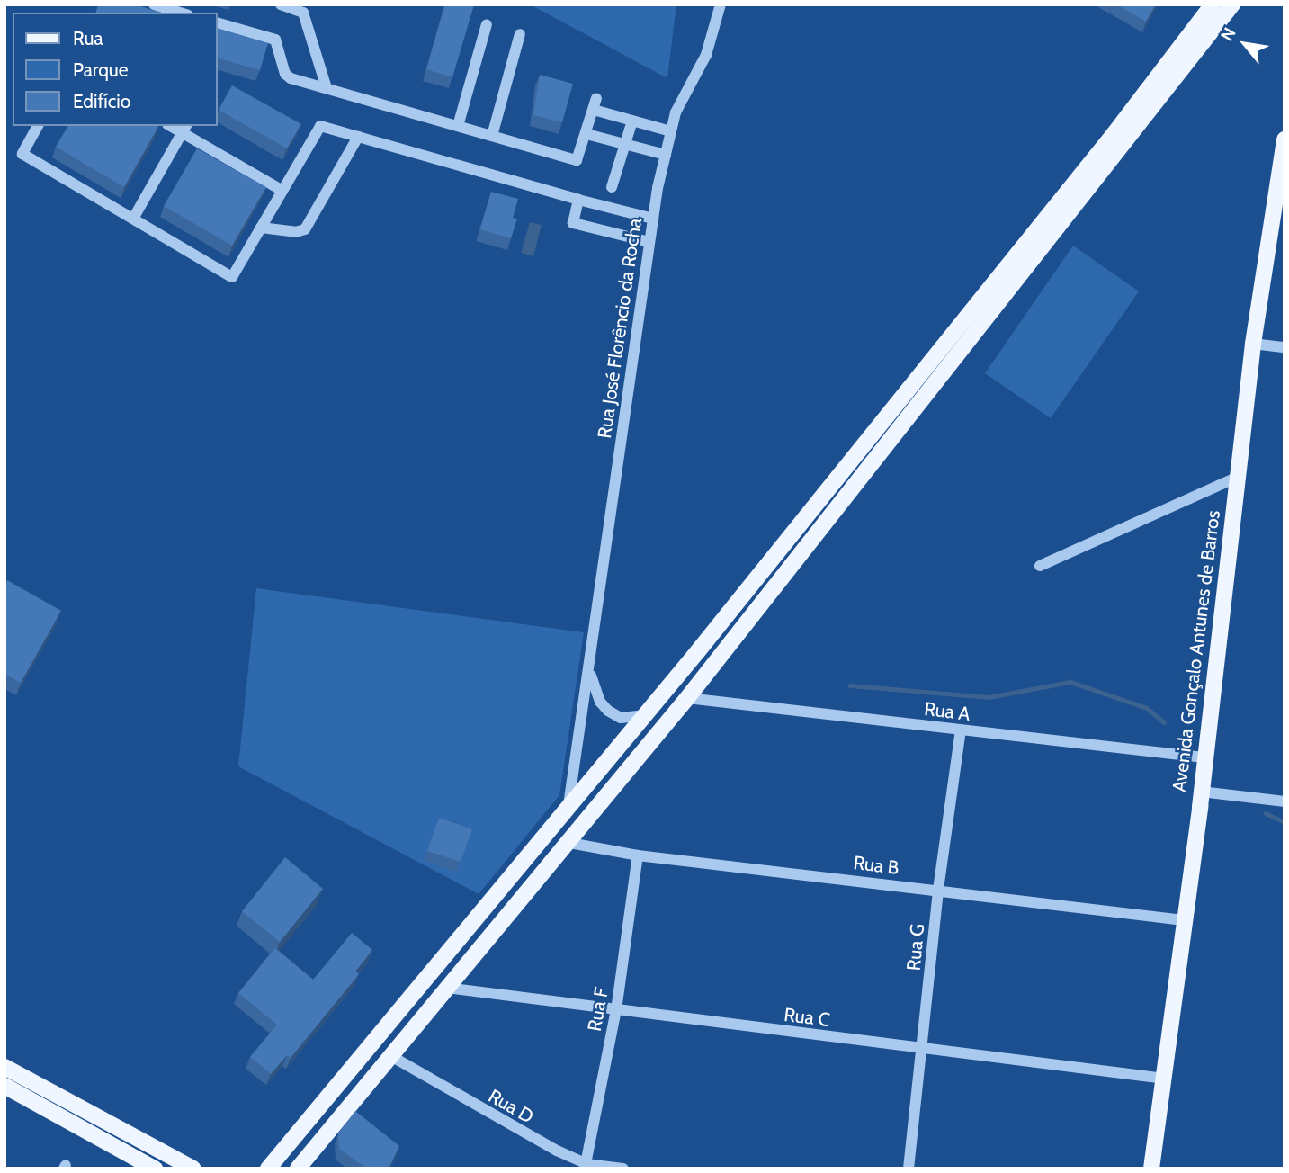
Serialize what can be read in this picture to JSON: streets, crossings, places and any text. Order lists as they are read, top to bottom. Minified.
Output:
{"streets":{"main road":["Avenida Gonçalo Antunes de Barros"],"street":["Rua José Florêncio da Rocha","Rua A","Rua B","Rua G","Rua F","Rua C","Rua D"]},"crossings":[["Avenida Gonçalo Antunes de Barros","Rua A"],["Avenida Gonçalo Antunes de Barros","Rua B"],["Avenida Gonçalo Antunes de Barros","Rua C"],["Rua A","Rua G"],["Rua B","Rua G"],["Rua B","Rua F"],["Rua G","Rua C"],["Rua F","Rua C"],["Rua F","Rua D"]],"legend":["Rua","Parque","Edifício"],"north":"top left"}
